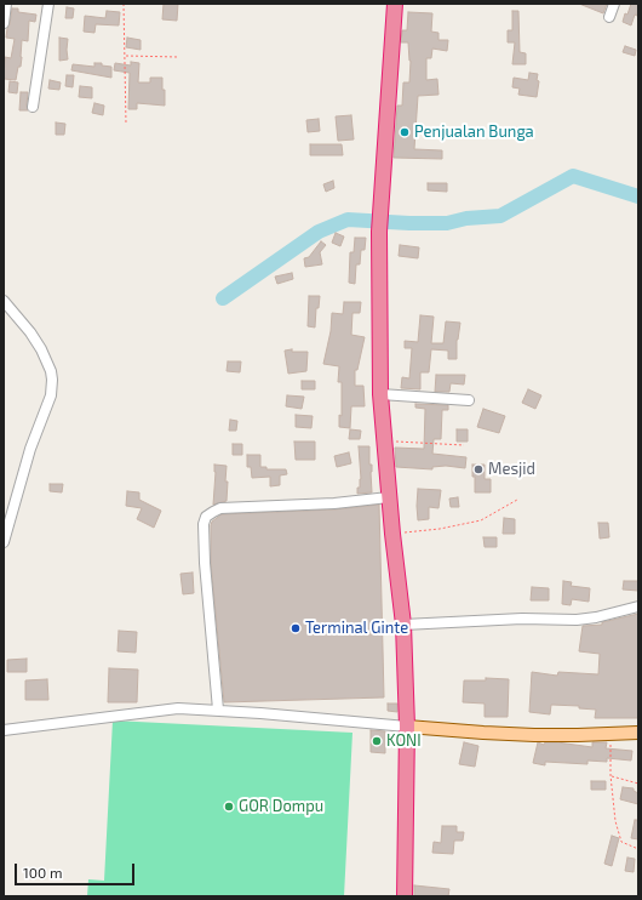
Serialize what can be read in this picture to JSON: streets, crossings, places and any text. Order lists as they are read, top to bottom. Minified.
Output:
{"places":["Penjualan Bunga","Mesjid","Terminal Ginte","KONI","GOR Dompu"],"scale_bar":"100 m"}
